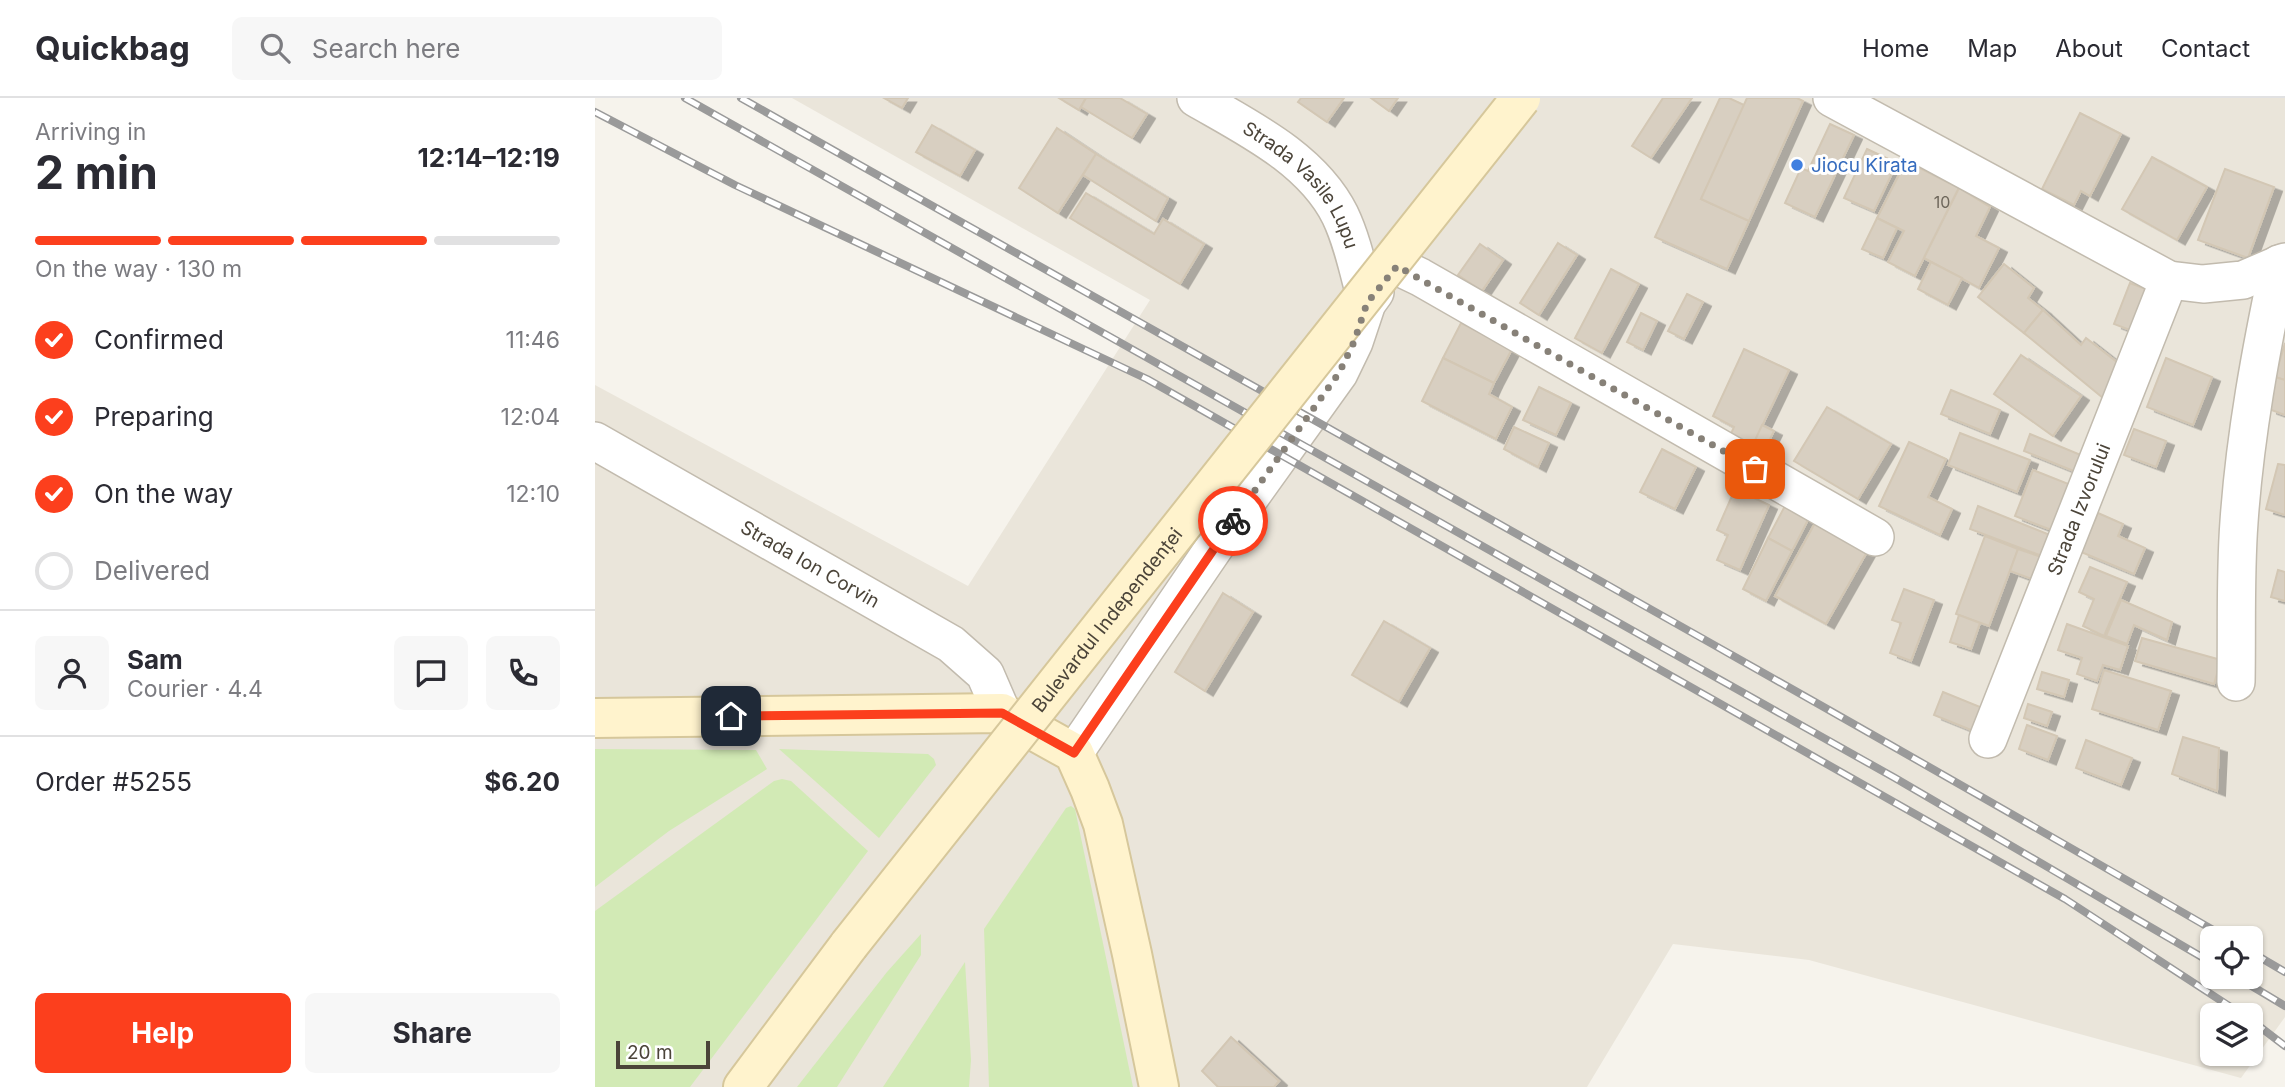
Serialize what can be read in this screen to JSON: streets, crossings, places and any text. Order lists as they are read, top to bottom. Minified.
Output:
{"streets":{"main road":["Bulevardul Independenței"],"street":["Strada Vasile Lupu","Strada Izvorului","Strada Ion Corvin"]},"places":["Jiocu Kirata"],"house_numbers":["10"],"scale_bar":"20 m","page":{"header":"Quickbag","search":"Search here","nav":["Home","Map","About","Contact"],"heading":["2 min","Arriving in","12:14–12:19"],"panel":["Sam","Courier · 4.4","Order #5255","$6.20"],"bar":"On the way · 130 m","list":[["Confirmed","11:46"],["Preparing","12:04"],["On the way","12:10"],"Delivered"],"buttons":["Help","Share"],"scale":"20 m"}}
